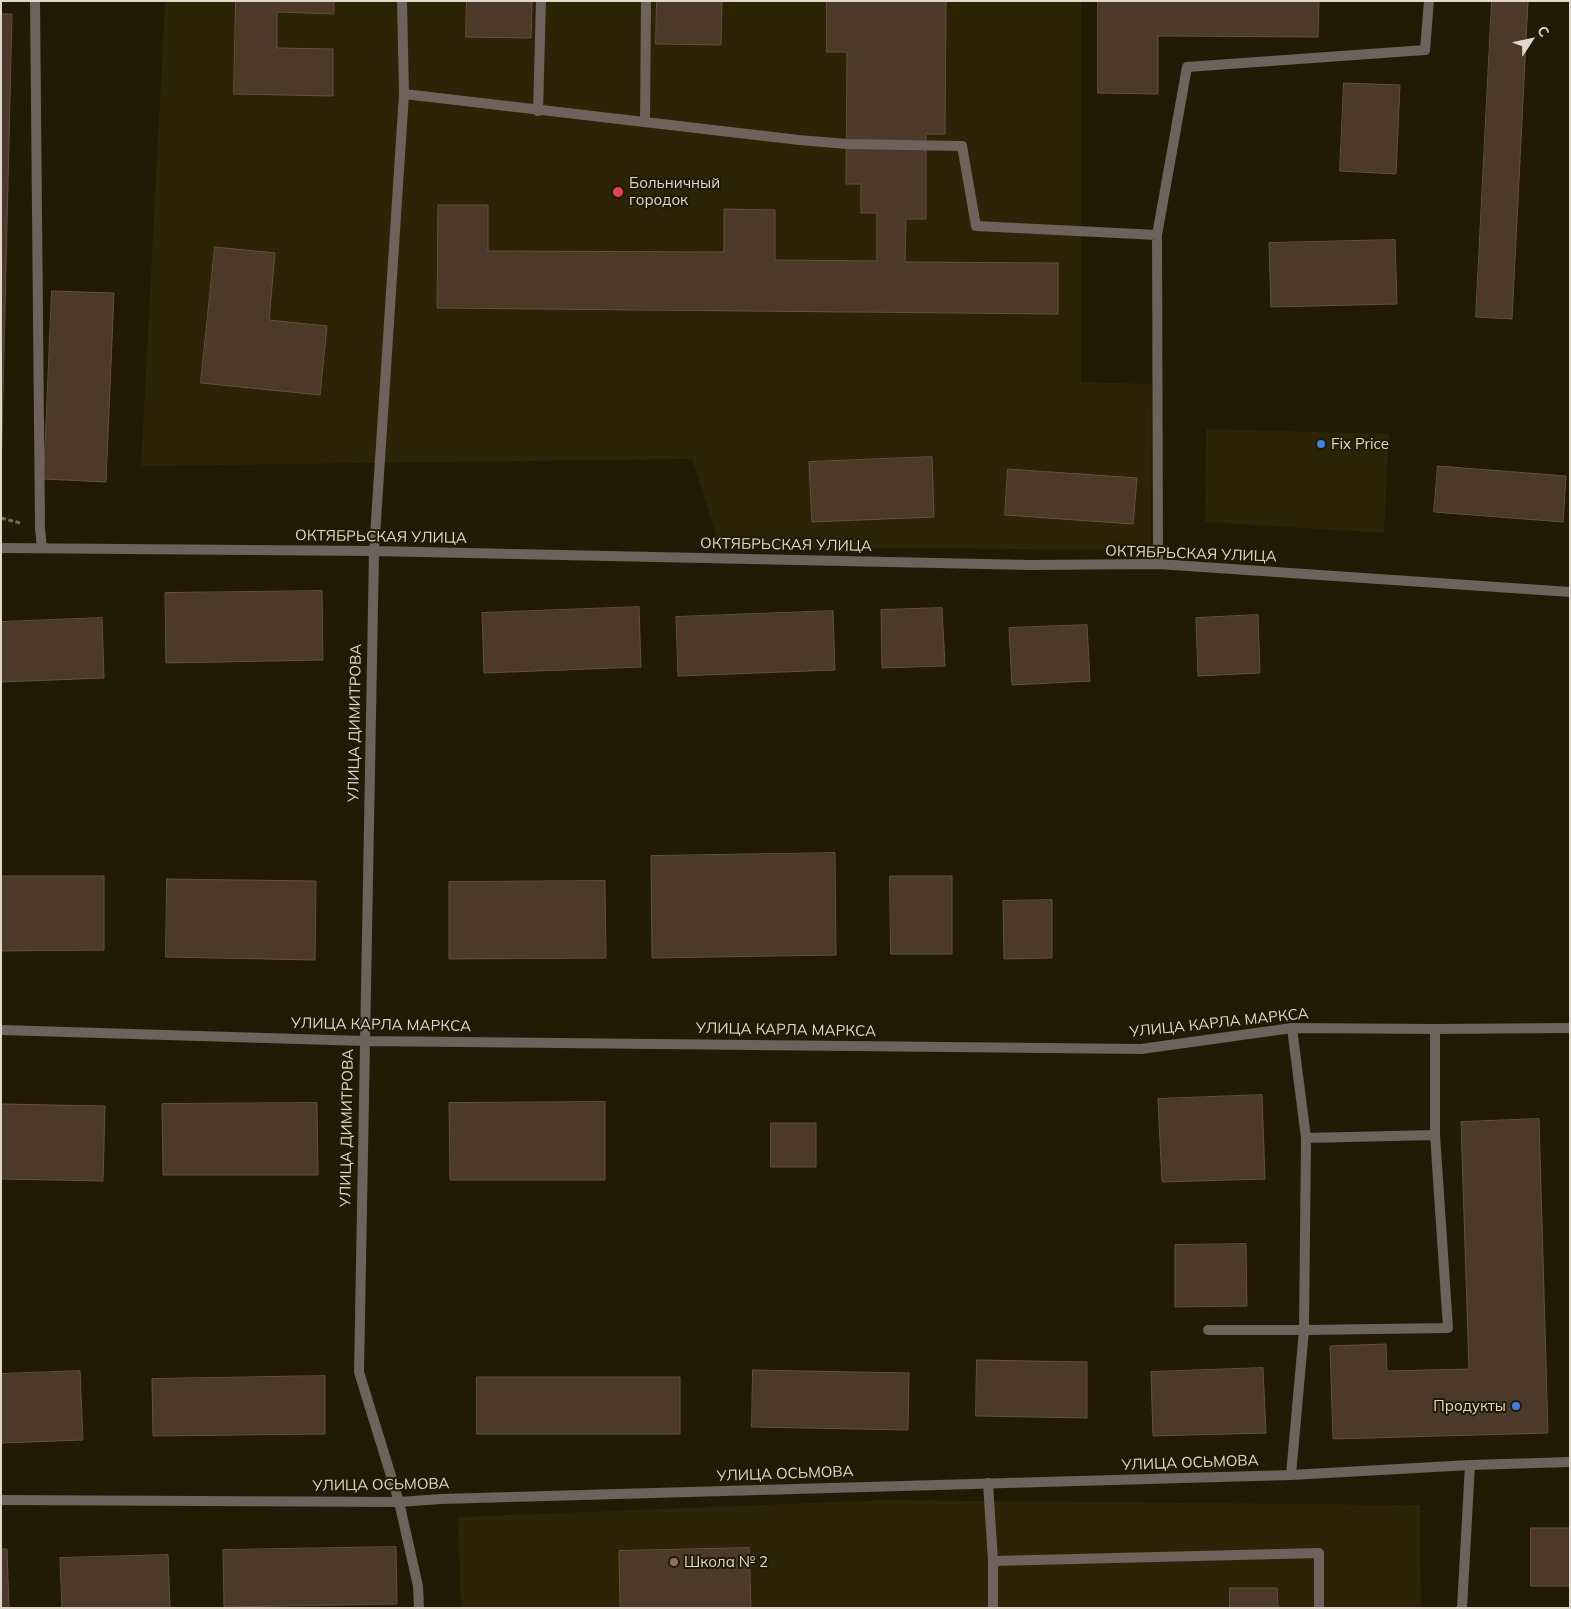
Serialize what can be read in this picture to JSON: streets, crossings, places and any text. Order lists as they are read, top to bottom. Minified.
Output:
{"streets":{"street":["ОКТЯБРЬСКАЯ УЛИЦА","УЛИЦА ДИМИТРОВА","УЛИЦА КАРЛА МАРКСА","УЛИЦА ОСЬМОВА"]},"crossings":[["ОКТЯБРЬСКАЯ УЛИЦА","УЛИЦА ДИМИТРОВА"],["УЛИЦА ДИМИТРОВА","УЛИЦА КАРЛА МАРКСА"],["УЛИЦА ДИМИТРОВА","УЛИЦА ОСЬМОВА"]],"places":["Больничный городок","Fix Price","Продукты","Школа № 2"],"north":"top right"}
